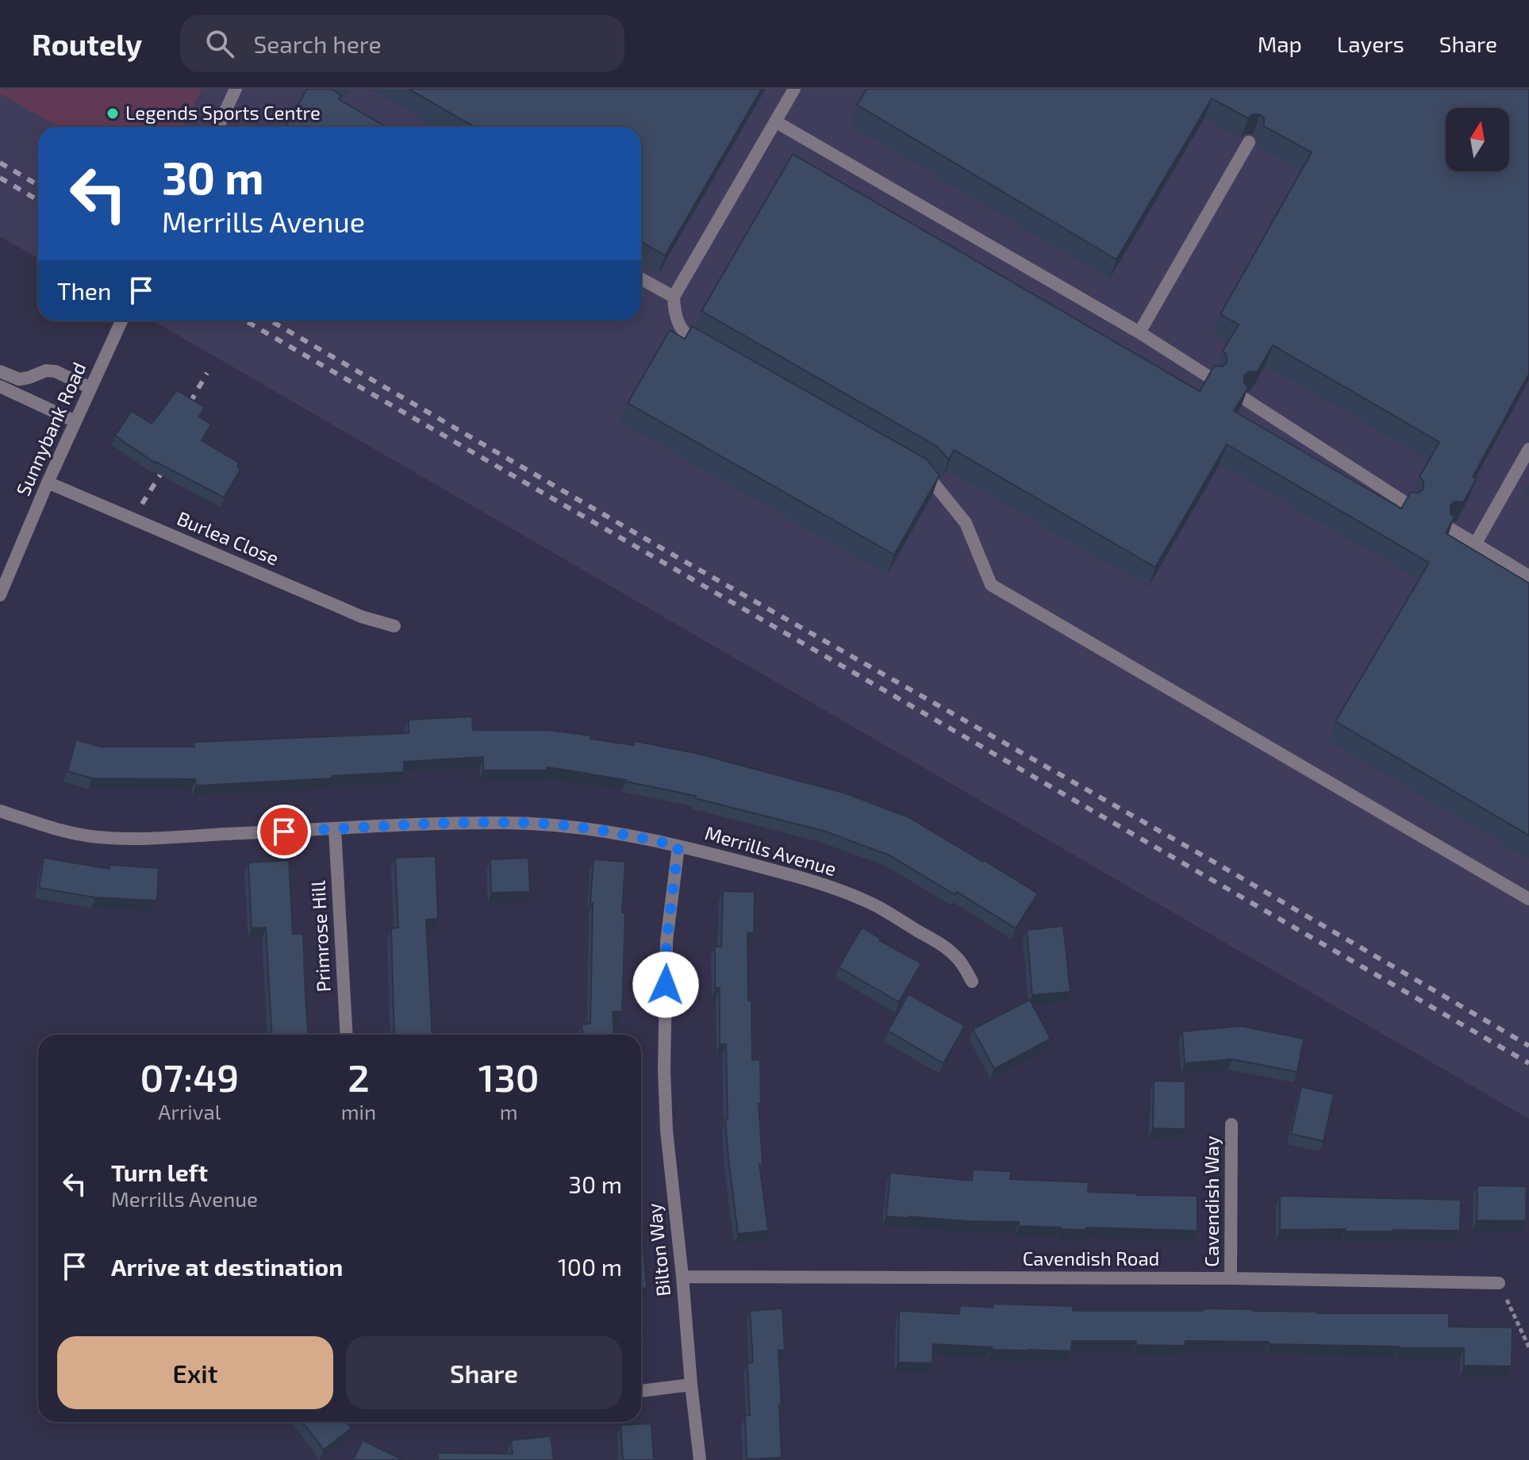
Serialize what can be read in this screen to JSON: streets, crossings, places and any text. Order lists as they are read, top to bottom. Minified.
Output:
{"streets":{"street":["Sunnybank Road","Burlea Close","Merrills Avenue","Primrose Hill","Cavendish Way","Bilton Way","Cavendish Road"]},"crossings":[["Sunnybank Road","Burlea Close"],["Merrills Avenue","Primrose Hill"],["Merrills Avenue","Bilton Way"],["Cavendish Way","Cavendish Road"],["Bilton Way","Cavendish Road"]],"places":["Legends Sports Centre"],"north":"top","page":{"header":"Routely","search":"Search here","nav":["Map","Layers","Share"],"turn":["30 m","Merrills Avenue"],"then":"Then","eta":["07:49","Arrival","2","min","130","m"],"list":[{"name":"Turn left","note":"Merrills Avenue","value":"30 m"},{"name":"Arrive at destination","value":"100 m"}],"buttons":["Exit","Share"]}}
